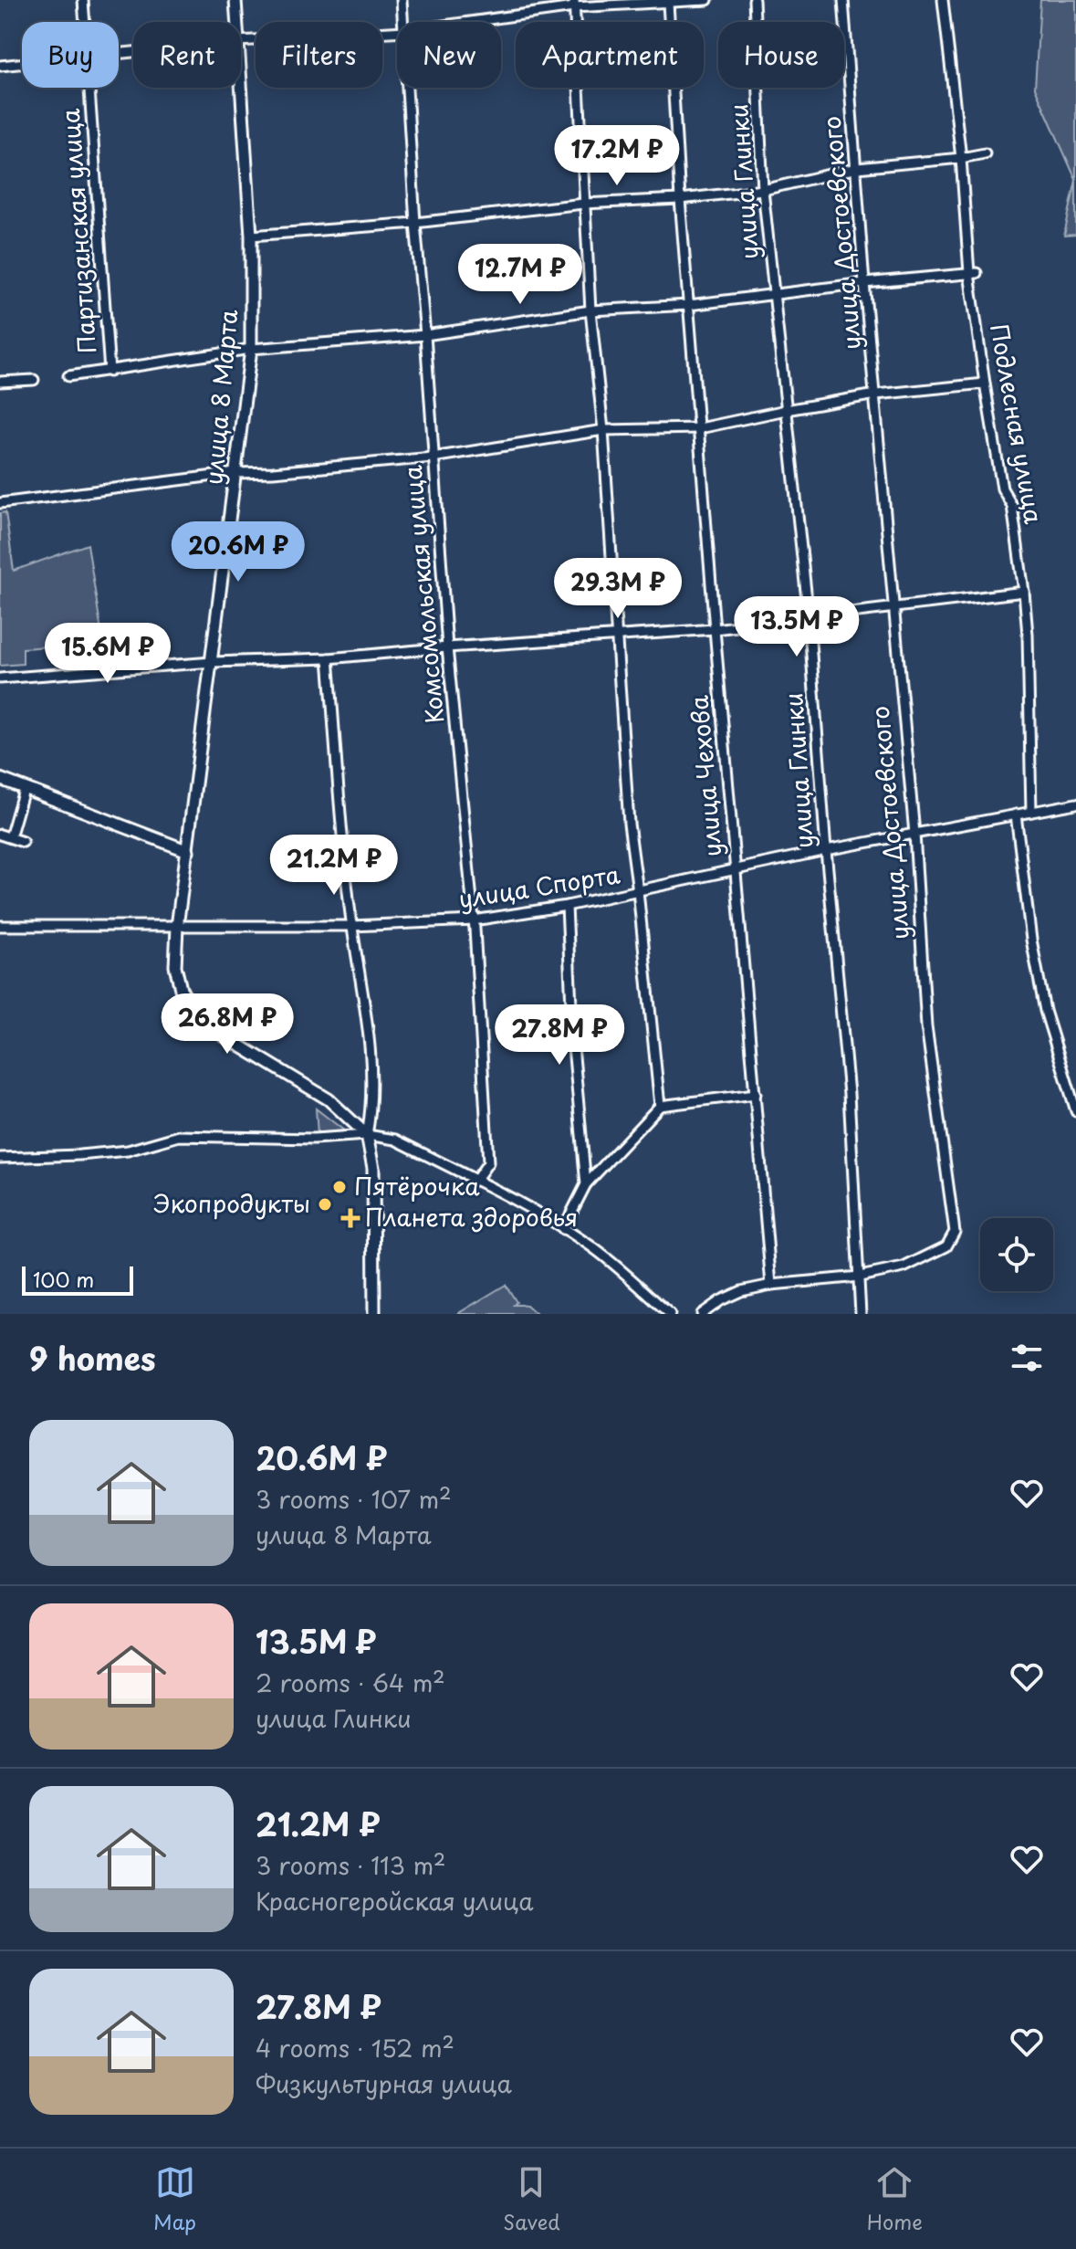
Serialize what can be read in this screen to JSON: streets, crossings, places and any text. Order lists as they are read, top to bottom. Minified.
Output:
{"streets":{"main road":["улица 8 Марта"],"street":["улица Глинки","Партизанская улица","улица Достоевского","Подлесная улица","Комсомольская улица","улица Чехова","улица Спорта"]},"crossings":[["улица Глинки","улица Достоевского"],["улица Глинки","улица Спорта"],["улица Достоевского","улица Спорта"],["улица 8 Марта","улица Спорта"],["Подлесная улица","улица Спорта"],["Комсомольская улица","улица Спорта"],["улица Чехова","улица Спорта"]],"places":{"other":["Пятёрочка","Экопродукты"],"health":["Планета здоровья"]},"scale_bar":"100 m","page":{"chip":["Buy","Rent","Filters","New","Apartment","House"],"price":["17.2M ₽","12.7M ₽","20.6M ₽","29.3M ₽","13.5M ₽","15.6M ₽","21.2M ₽","26.8M ₽","27.8M ₽"],"scale":"100 m","heading":"9 homes","list":[{"name":"20.6M ₽","note":"3 rooms · 107 m² · улица 8 Марта"},{"name":"13.5M ₽","note":"2 rooms · 64 m² · улица Глинки"},{"name":"21.2M ₽","note":"3 rooms · 113 m² · Красногеройская улица"},{"name":"27.8M ₽","note":"4 rooms · 152 m² · Физкультурная улица"}],"tabs":["Map","Saved","Home"]}}
